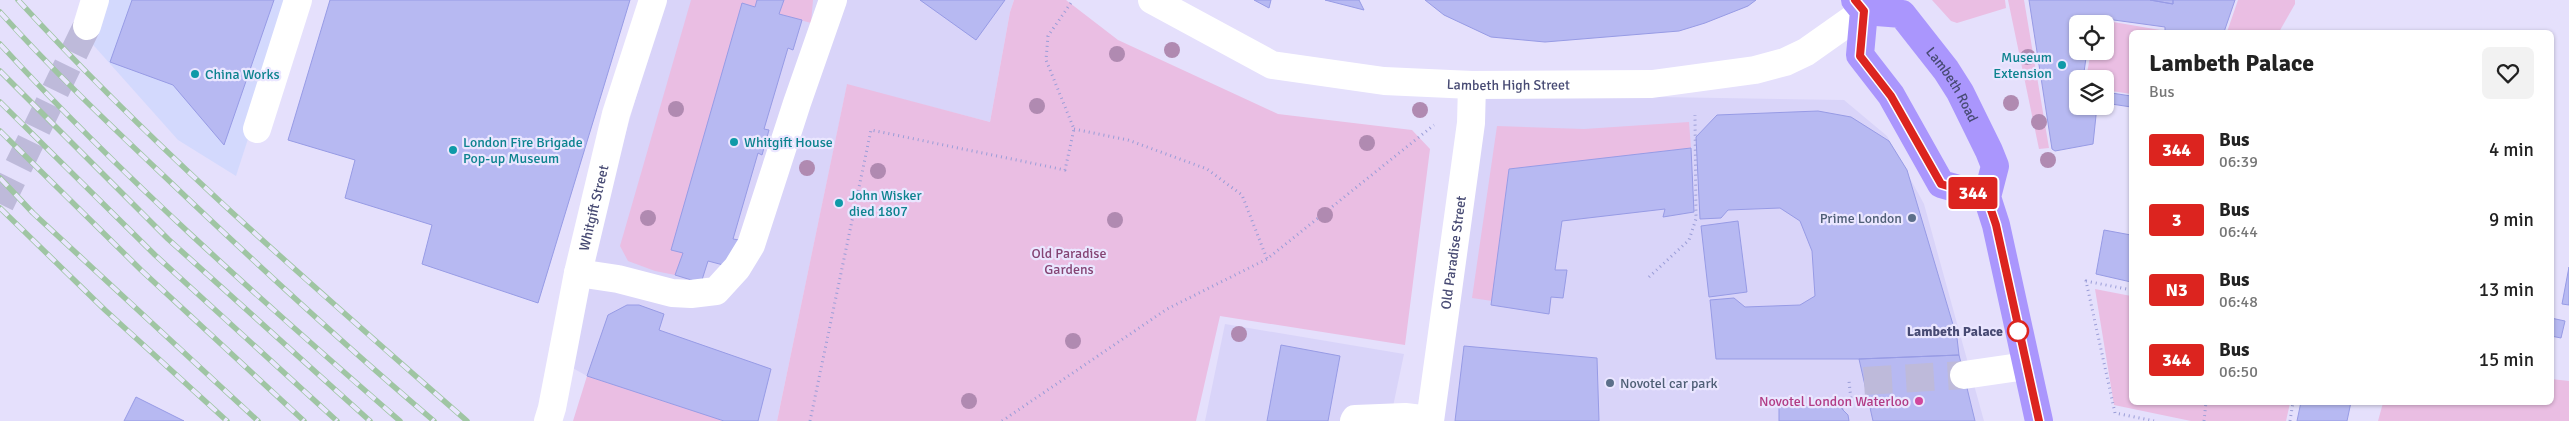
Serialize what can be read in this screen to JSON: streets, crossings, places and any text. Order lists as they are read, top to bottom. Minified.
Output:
{"streets":{"main road":["Lambeth Road"],"street":["Lambeth High Street","Whitgift Street","Old Paradise Street"]},"crossings":[["Lambeth High Street","Lambeth Road"],["Lambeth High Street","Old Paradise Street"]],"parks":["Old Paradise Gardens"],"places":["Museum Extension","China Works","Whitgift House","London Fire Brigade Pop-up Museum","John Wisker died 1807","Prime London","Lambeth Palace","Novotel car park","Novotel London Waterloo"],"lines":["bus line 344"],"page":{"on_map":"344","heading":["Lambeth Palace","Bus"],"list":[{"mark":"344","name":"Bus","note":"06:39","value":"4 min"},{"mark":"3","name":"Bus","note":"06:44","value":"9 min"},{"mark":"N3","name":"Bus","note":"06:48","value":"13 min"},{"mark":"344","name":"Bus","note":"06:50","value":"15 min"}]}}
